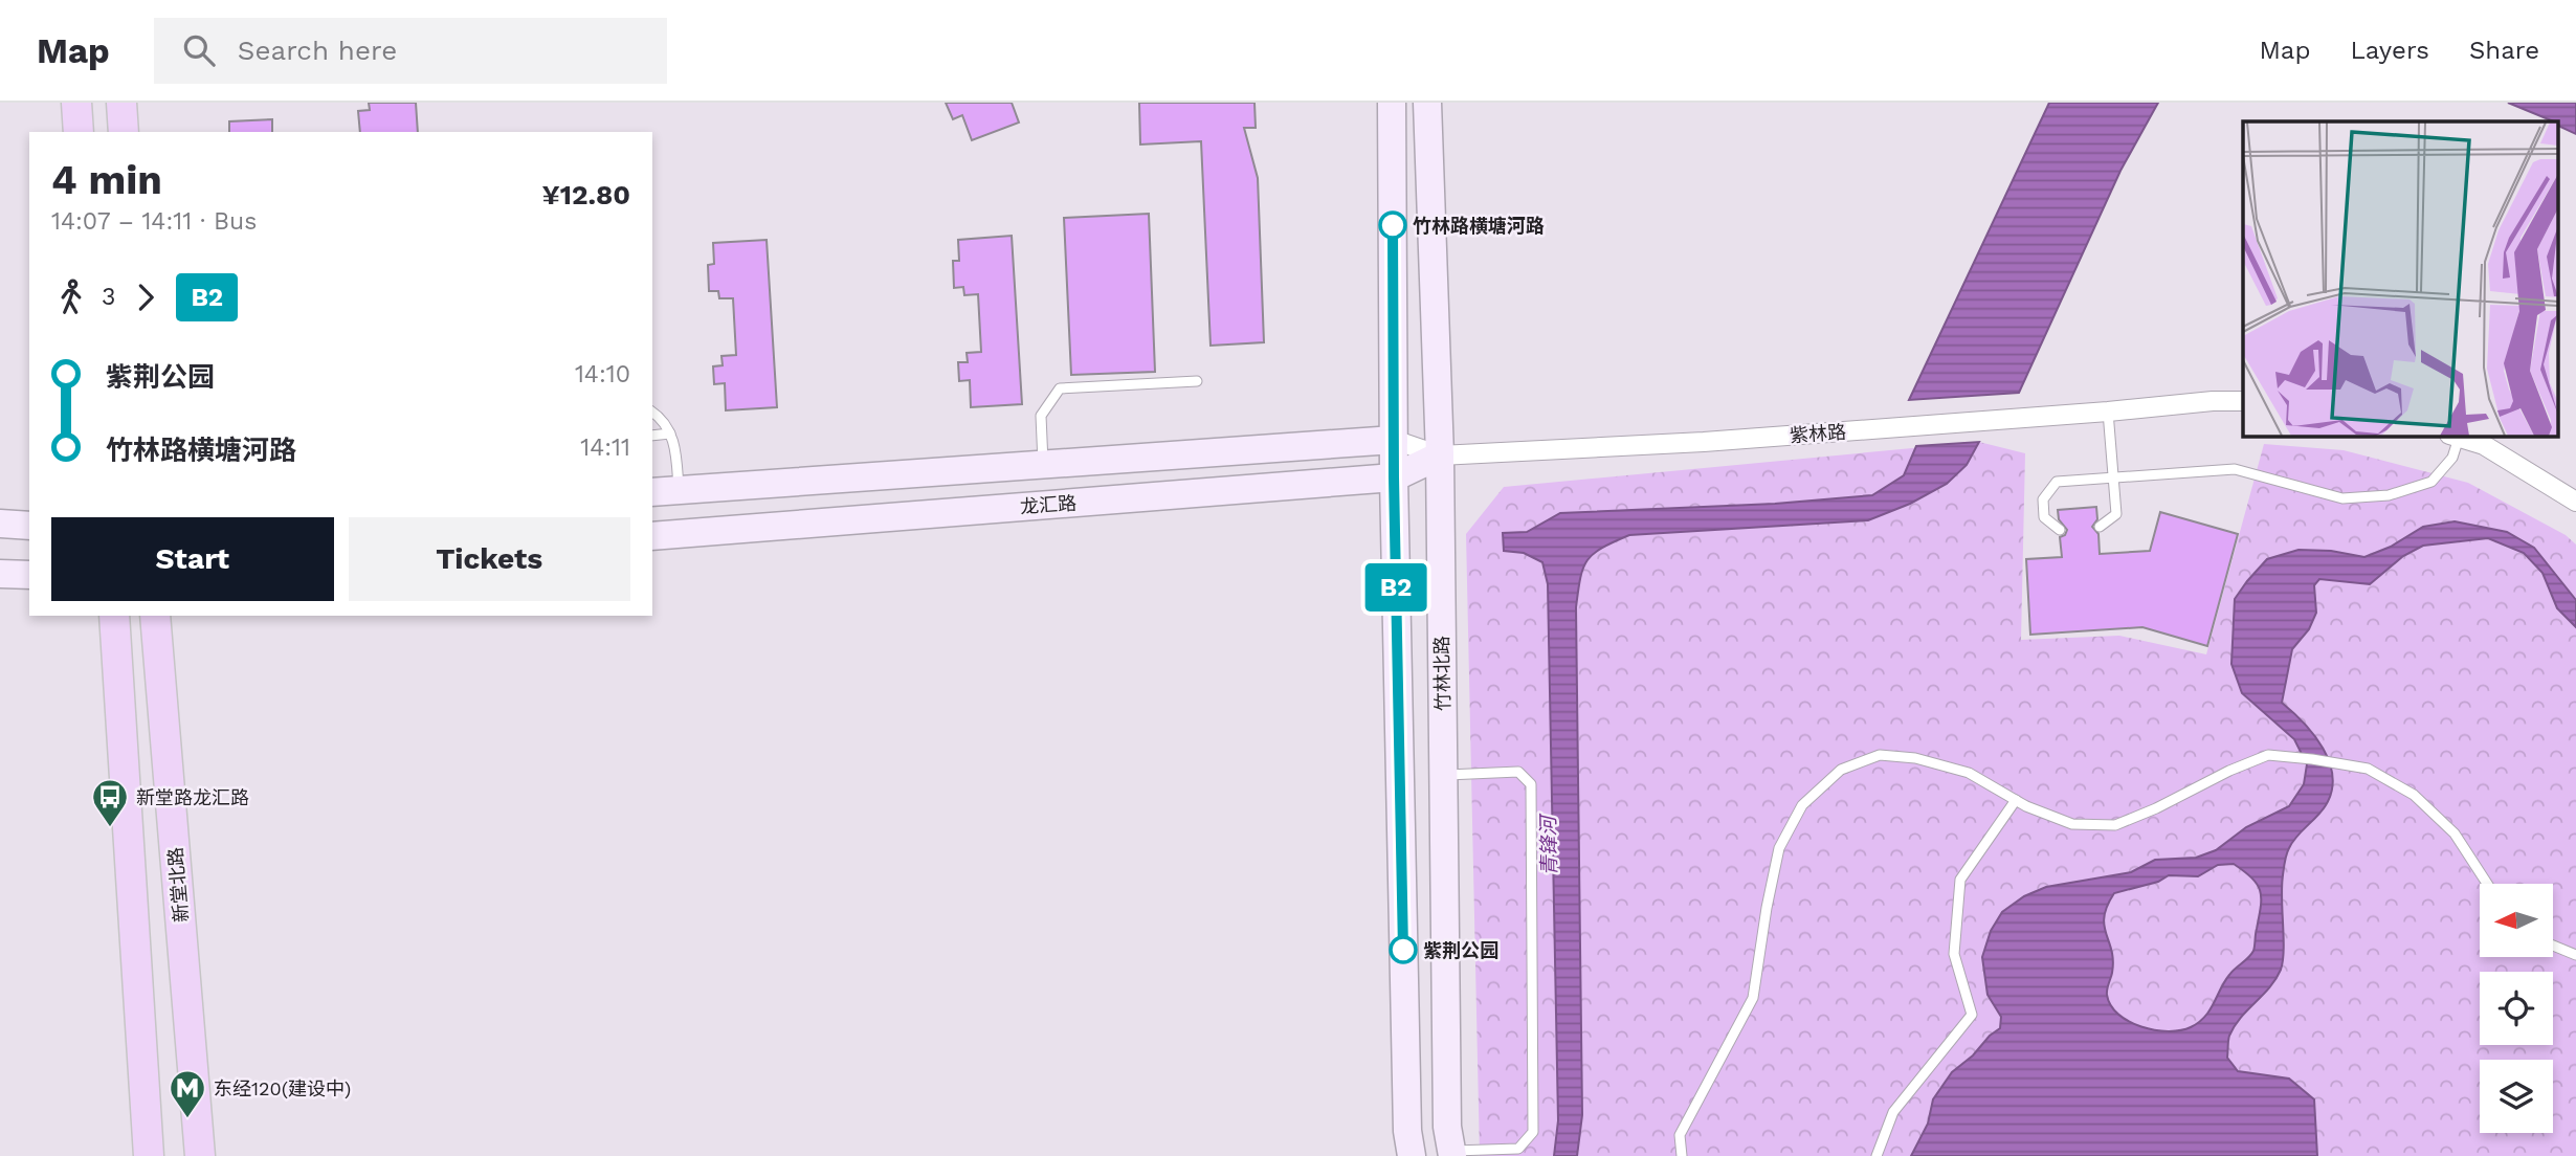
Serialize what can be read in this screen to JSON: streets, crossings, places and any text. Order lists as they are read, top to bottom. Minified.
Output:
{"streets":{"main road":["龙汇路","竹林北路","新堂北路"],"street":["紫林路"]},"crossings":[["紫林路","龙汇路"],["紫林路","竹林北路"],["龙汇路","竹林北路"]],"water":["青锋河"],"places":{"other":["竹林路横塘河路","紫荆公园"],"bus stop":["新堂路龙汇路"],"metro station":["东经120(建设中)"]},"lines":["bus line B2"],"north":"left","page":{"header":"Map","search":"Search here","nav":["Map","Layers","Share"],"on_map":"B2","heading":["4 min","14:07 – 14:11 · Bus","¥12.80"],"legs":["3","B2"],"list":[{"name":"紫荆公园","value":"14:10"},{"name":"竹林路横塘河路","value":"14:11"}],"buttons":["Start","Tickets"]}}
